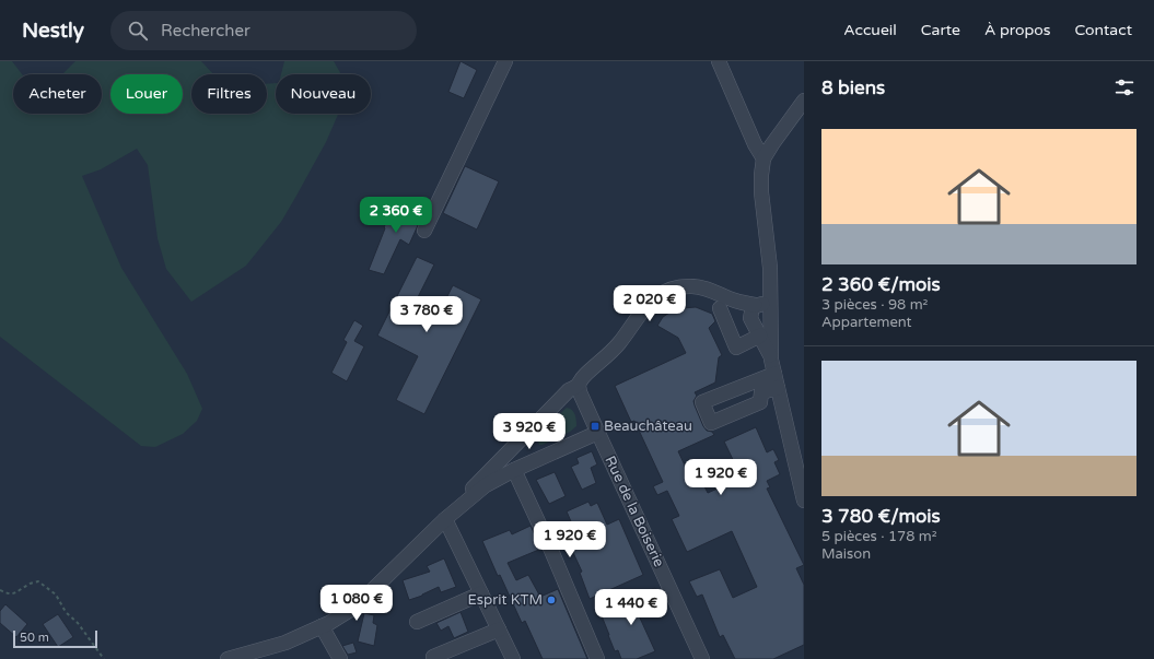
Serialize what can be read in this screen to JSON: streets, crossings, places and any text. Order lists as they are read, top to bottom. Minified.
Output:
{"streets":{"street":["Rue de la Boiserie"]},"places":{"transit":["Beauchâteau"],"other":["Esprit KTM"]},"scale_bar":"50 m","page":{"header":"Nestly","search":"Rechercher","nav":["Accueil","Carte","À propos","Contact"],"heading":"8 biens","chip":["Acheter","Louer","Filtres","Nouveau"],"list":[{"name":"2 360 €/mois","note":"3 pièces · 98 m² · Appartement"},{"name":"3 780 €/mois","note":"5 pièces · 178 m² · Maison"}],"price":["2 360 €","2 020 €","3 780 €","3 920 €","1 920 €","1 920 €","1 080 €","1 440 €"],"scale":"50 m"}}
